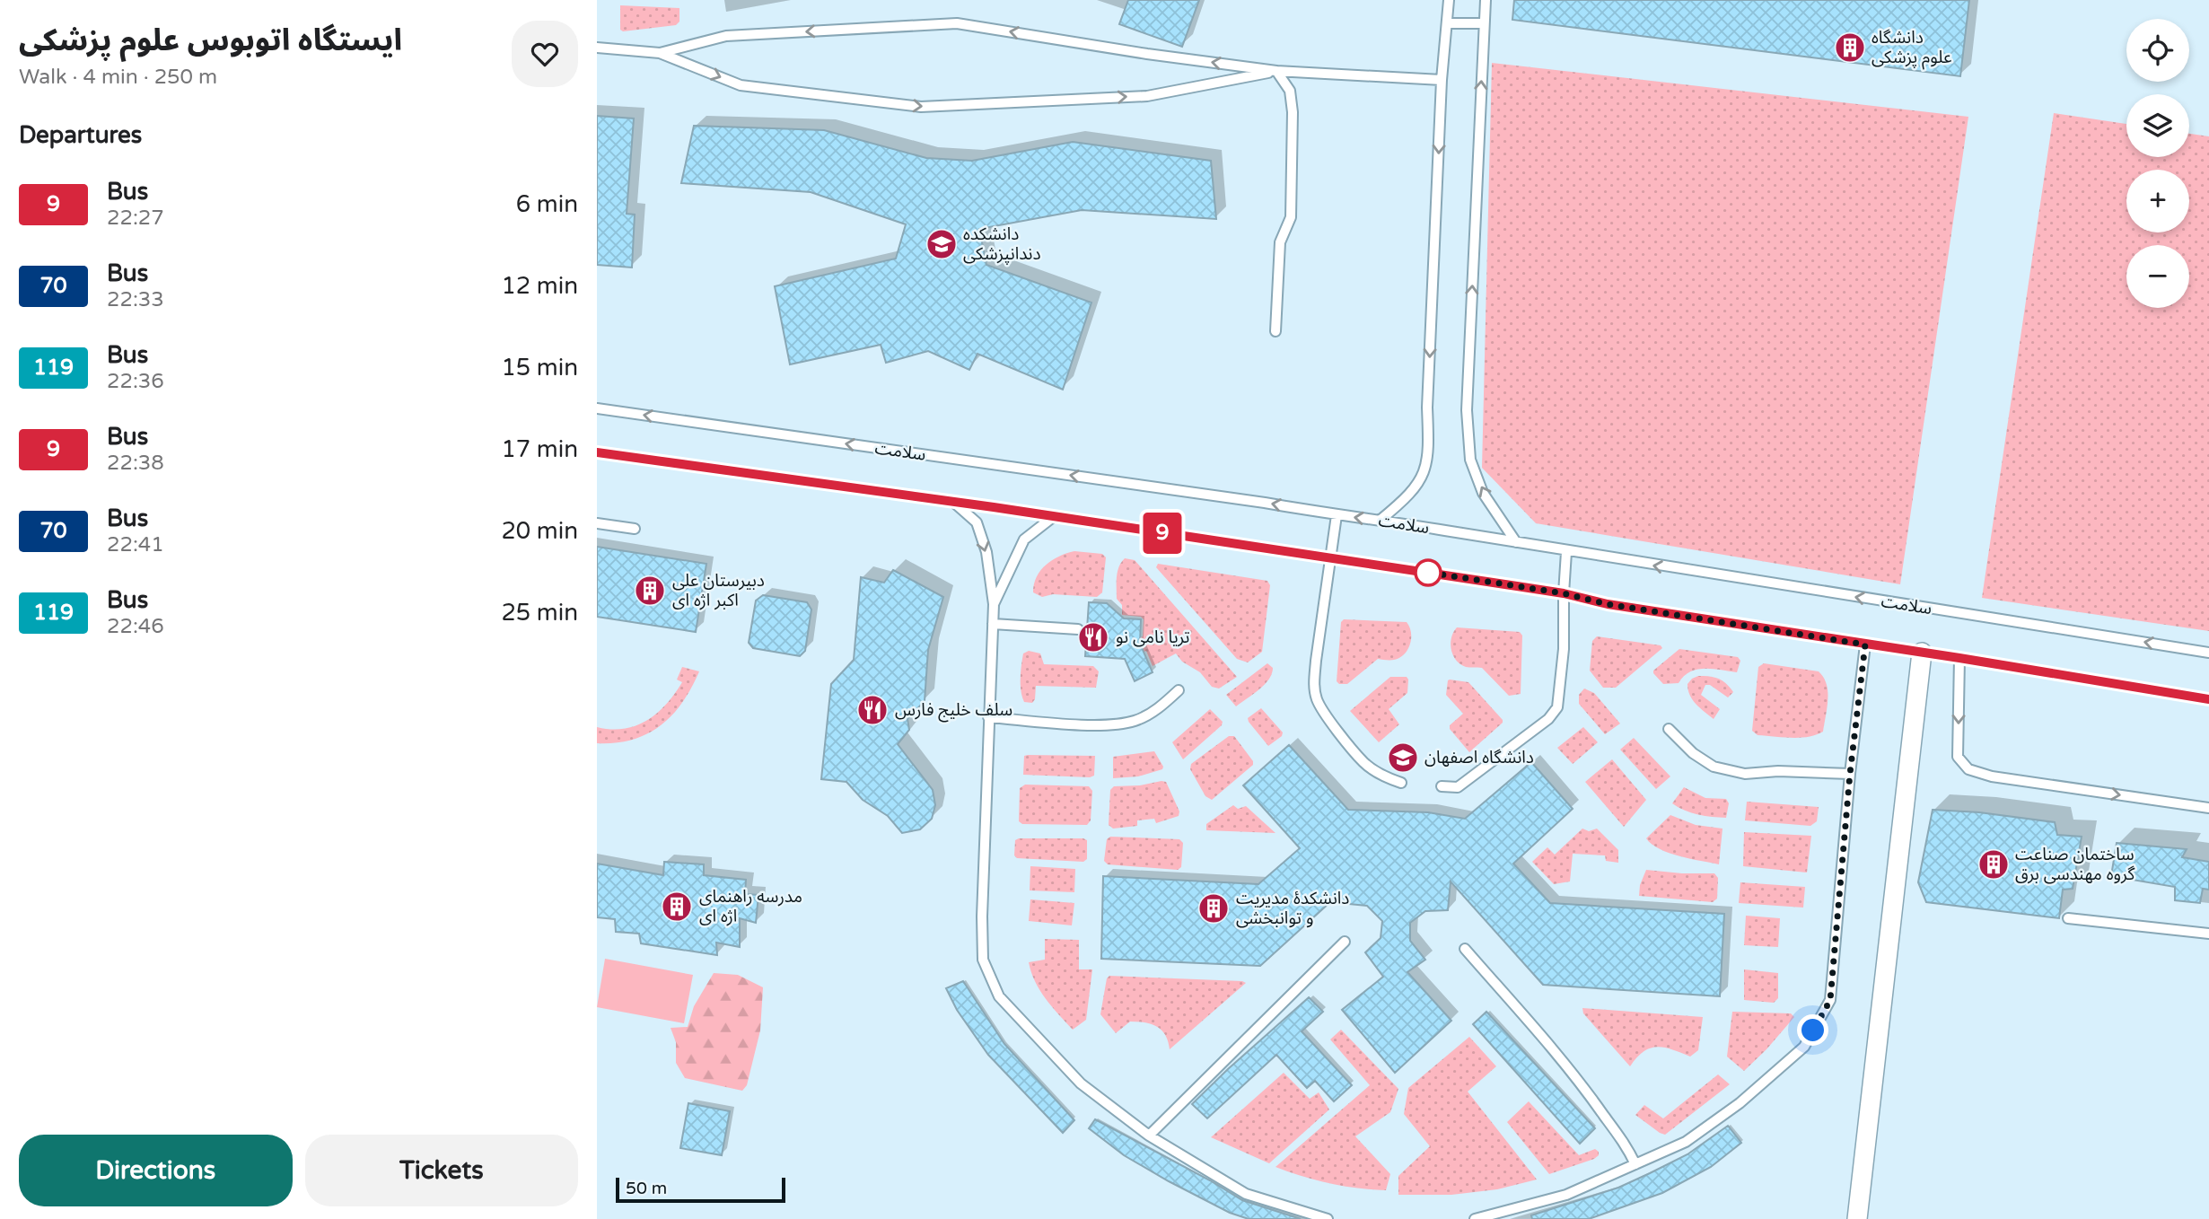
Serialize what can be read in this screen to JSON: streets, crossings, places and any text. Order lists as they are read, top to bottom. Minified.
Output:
{"streets":{"lane":["سلامت"]},"places":{"building":["دانشگاه علوم پزشکی","دبیرستان علی اکبر اژه ای","ساختمان صناعت گروه مهندسی برق","مدرسه راهنمای اژه ای","دانشکدهٔ مدیریت و توانبخشی"],"school or university":["دانشکده دندانپزشکی","دانشگاه اصفهان"],"restaurant":["تریا نامی نو","سلف خلیج فارس"]},"lines":["bus line 9"],"scale_bar":"50 m","page":{"heading":[["ایستگاه اتوبوس علوم پزشکی","Walk · 4 min · 250 m"],"Departures"],"on_map":"9","map_buttons":["+","−"],"list":[{"mark":"9","name":"Bus","note":"22:27","value":"6 min"},{"mark":"70","name":"Bus","note":"22:33","value":"12 min"},{"mark":"119","name":"Bus","note":"22:36","value":"15 min"},{"mark":"9","name":"Bus","note":"22:38","value":"17 min"},{"mark":"70","name":"Bus","note":"22:41","value":"20 min"},{"mark":"119","name":"Bus","note":"22:46","value":"25 min"}],"buttons":["Directions","Tickets"],"scale":"50 m"}}
